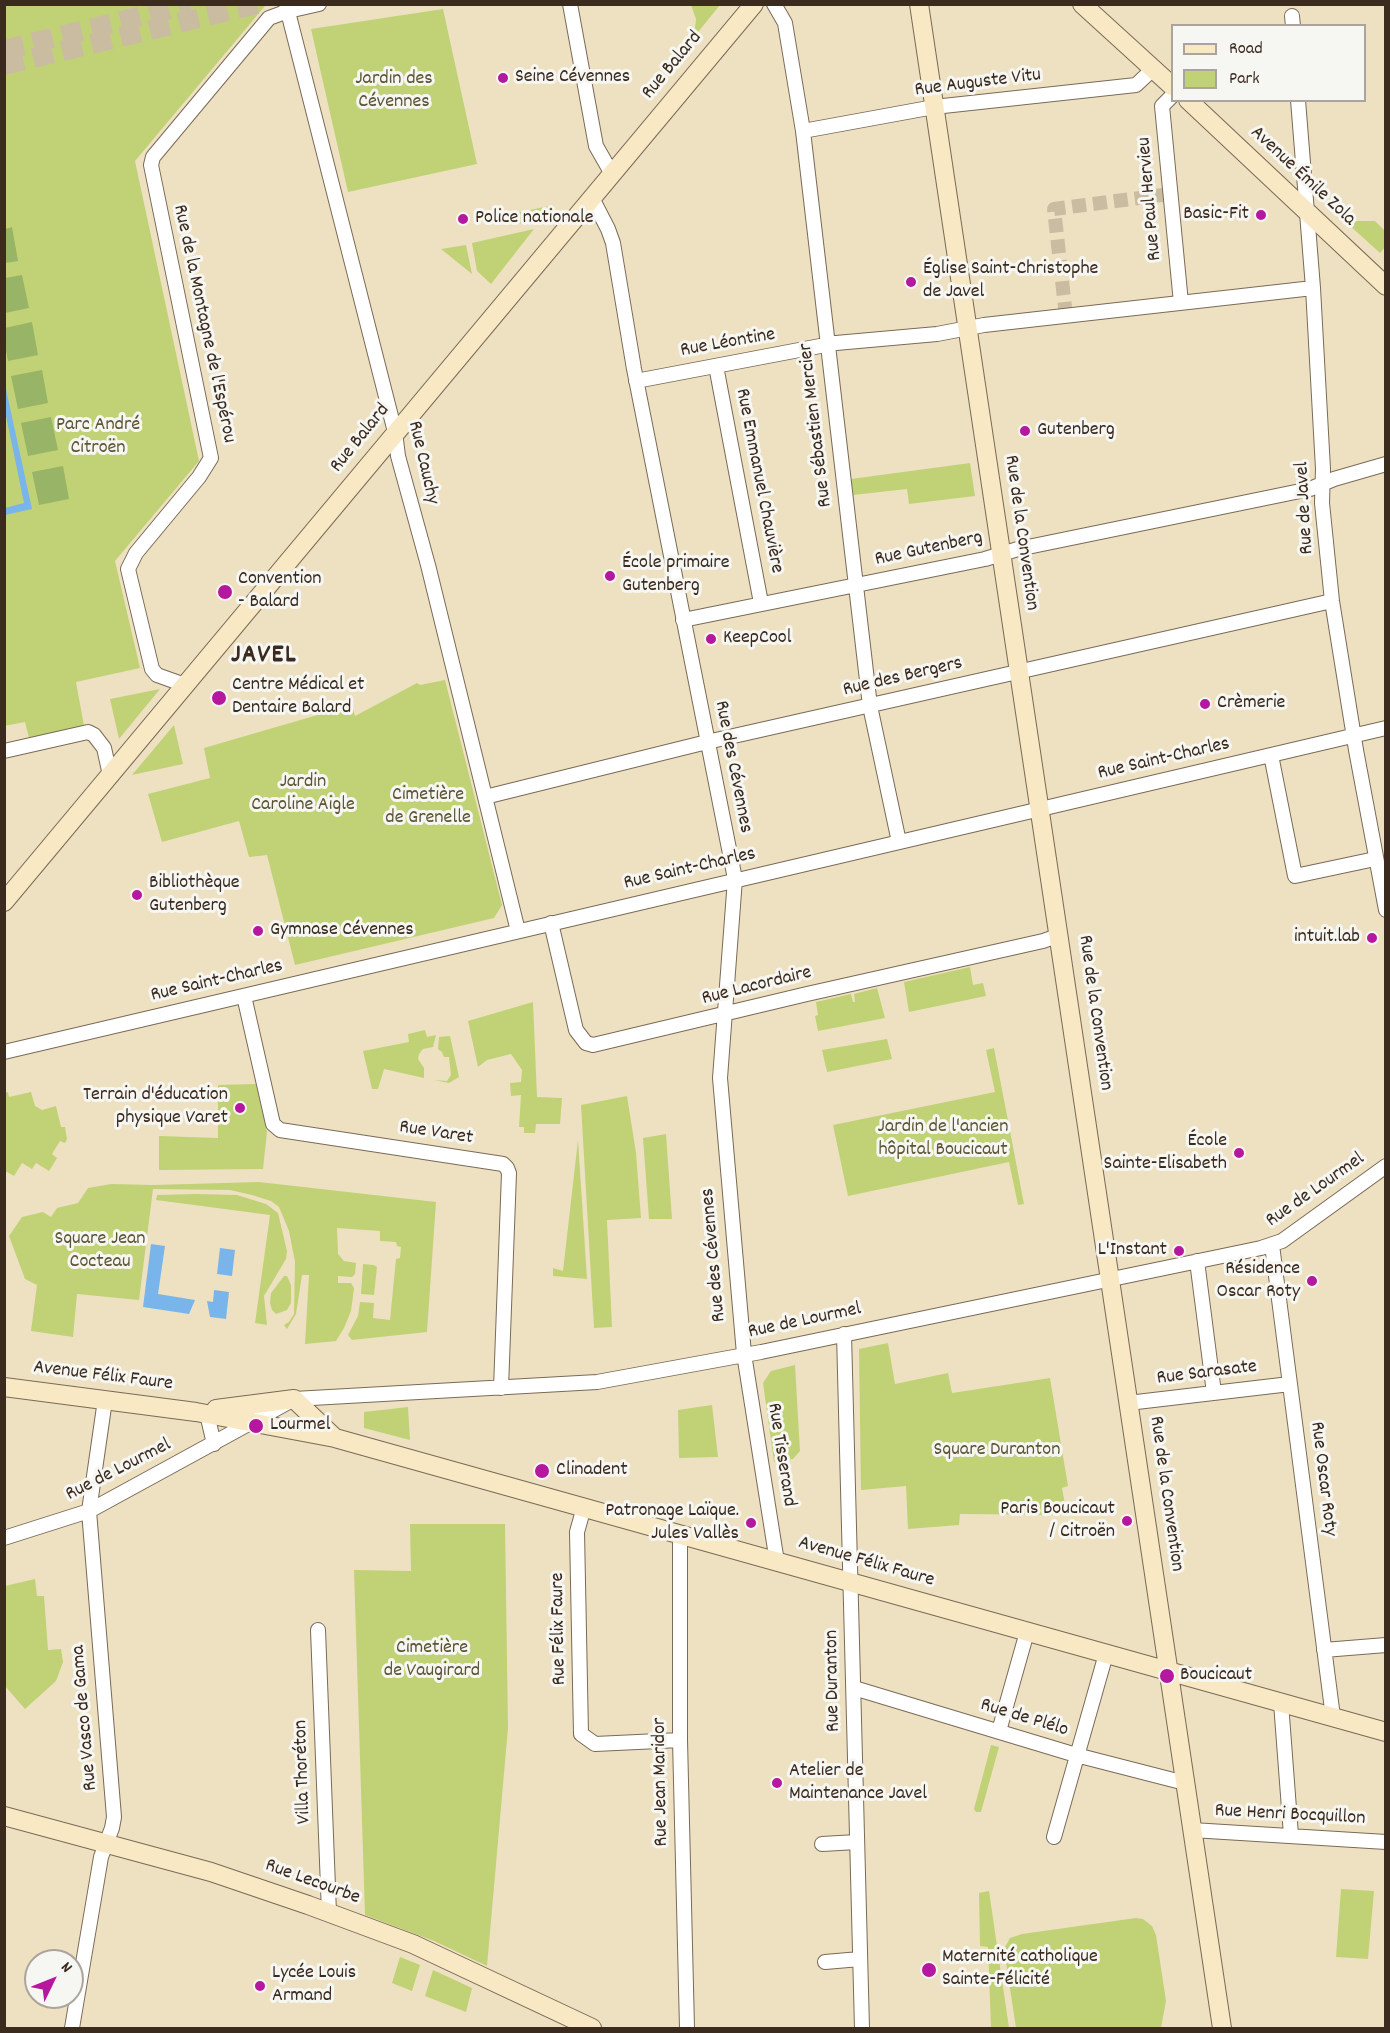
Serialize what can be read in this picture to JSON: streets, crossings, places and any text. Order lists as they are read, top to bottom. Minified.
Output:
{"streets":{"main road":["Rue Balard","Avenue Émile Zola","Rue de la Convention","Avenue Félix Faure","Rue Lecourbe"],"street":["Rue Auguste Vitu","Rue Paul Hervieu","Rue de la Montagne de l'Espérou","Rue Léontine","Rue Sébastien Mercier","Rue Cauchy","Rue Emmanuel Chauvière","Rue de Javel","Rue Gutenberg","Rue des Bergers","Rue Saint-Charles","Rue des Cévennes","Rue Lacordaire","Rue Varet","Rue de Lourmel","Rue Sarasate","Rue Tisserand","Rue Oscar Roty","Rue Félix Faure","Rue Duranton","Rue Vasco de Gama","Rue de Plélo","Villa Thoréton","Rue Jean Maridor","Rue Henri Bocquillon"]},"crossings":[["Rue Balard","Rue de la Montagne de l'Espérou"],["Rue Balard","Rue Cauchy"],["Rue Balard","Rue des Cévennes"],["Rue Auguste Vitu","Rue Sébastien Mercier"],["Rue Auguste Vitu","Rue de la Convention"],["Avenue Émile Zola","Rue de Javel"],["Rue Paul Hervieu","Rue Léontine"],["Rue de la Montagne de l'Espérou","Rue Cauchy"],["Rue Léontine","Rue Sébastien Mercier"],["Rue Léontine","Rue Emmanuel Chauvière"],["Rue Léontine","Rue de Javel"],["Rue Léontine","Rue de la Convention"],["Rue Léontine","Rue des Cévennes"],["Rue Sébastien Mercier","Rue Gutenberg"],["Rue Sébastien Mercier","Rue des Bergers"],["Rue Sébastien Mercier","Rue Saint-Charles"],["Rue Cauchy","Rue des Bergers"],["Rue Cauchy","Rue Saint-Charles"],["Rue Emmanuel Chauvière","Rue Gutenberg"],["Rue de Javel","Rue Gutenberg"],["Rue de Javel","Rue des Bergers"],["Rue de Javel","Rue Saint-Charles"],["Rue de la Convention","Rue Gutenberg"],["Rue de la Convention","Rue des Bergers"],["Rue de la Convention","Rue Saint-Charles"],["Rue de la Convention","Rue Lacordaire"],["Rue de la Convention","Rue de Lourmel"],["Rue de la Convention","Rue Sarasate"],["Rue de la Convention","Avenue Félix Faure"],["Rue de la Convention","Rue de Plélo"],["Rue de la Convention","Rue Henri Bocquillon"],["Rue Gutenberg","Rue des Cévennes"],["Rue des Bergers","Rue des Cévennes"],["Rue Saint-Charles","Rue des Cévennes"],["Rue Saint-Charles","Rue Lacordaire"],["Rue Saint-Charles","Rue Varet"],["Rue des Cévennes","Rue Lacordaire"],["Rue des Cévennes","Rue de Lourmel"],["Rue des Cévennes","Rue Tisserand"],["Rue Varet","Rue de Lourmel"],["Rue de Lourmel","Avenue Félix Faure"],["Rue de Lourmel","Rue Tisserand"],["Rue de Lourmel","Rue Oscar Roty"],["Rue de Lourmel","Rue Duranton"],["Rue de Lourmel","Rue Vasco de Gama"],["Rue Sarasate","Rue Oscar Roty"],["Avenue Félix Faure","Rue Tisserand"],["Avenue Félix Faure","Rue Oscar Roty"],["Avenue Félix Faure","Rue Félix Faure"],["Avenue Félix Faure","Rue Duranton"],["Avenue Félix Faure","Rue Vasco de Gama"],["Avenue Félix Faure","Rue Jean Maridor"],["Rue Félix Faure","Rue Jean Maridor"],["Rue Duranton","Rue de Plélo"],["Rue Vasco de Gama","Rue Lecourbe"],["Villa Thoréton","Rue Lecourbe"]],"districts":["JAVEL"],"parks":["Jardin des Cévennes","Parc André Citroën","Jardin Caroline Aigle","Cimetière de Grenelle","Jardin de l'ancien hôpital Boucicaut","Square Jean Cocteau","Square Duranton","Cimetière de Vaugirard"],"places":["Seine Cévennes","Basic-Fit","Police nationale","Église Saint-Christophe de Javel","Gutenberg","École primaire Gutenberg","Convention - Balard","KeepCool","Centre Médical et Dentaire Balard","Crèmerie","Bibliothèque Gutenberg","Gymnase Cévennes","intuit.lab","Terrain d'éducation physique Varet","École Sainte-Elisabeth","L'Instant","Résidence Oscar Roty","Lourmel","Clinadent","Paris Boucicaut / Citroën","Patronage Laïque. Jules Vallès","Boucicaut","Atelier de Maintenance Javel","Maternité catholique Sainte-Félicité","Lycée Louis Armand"],"legend":["Road","Park"],"north":"top right"}
